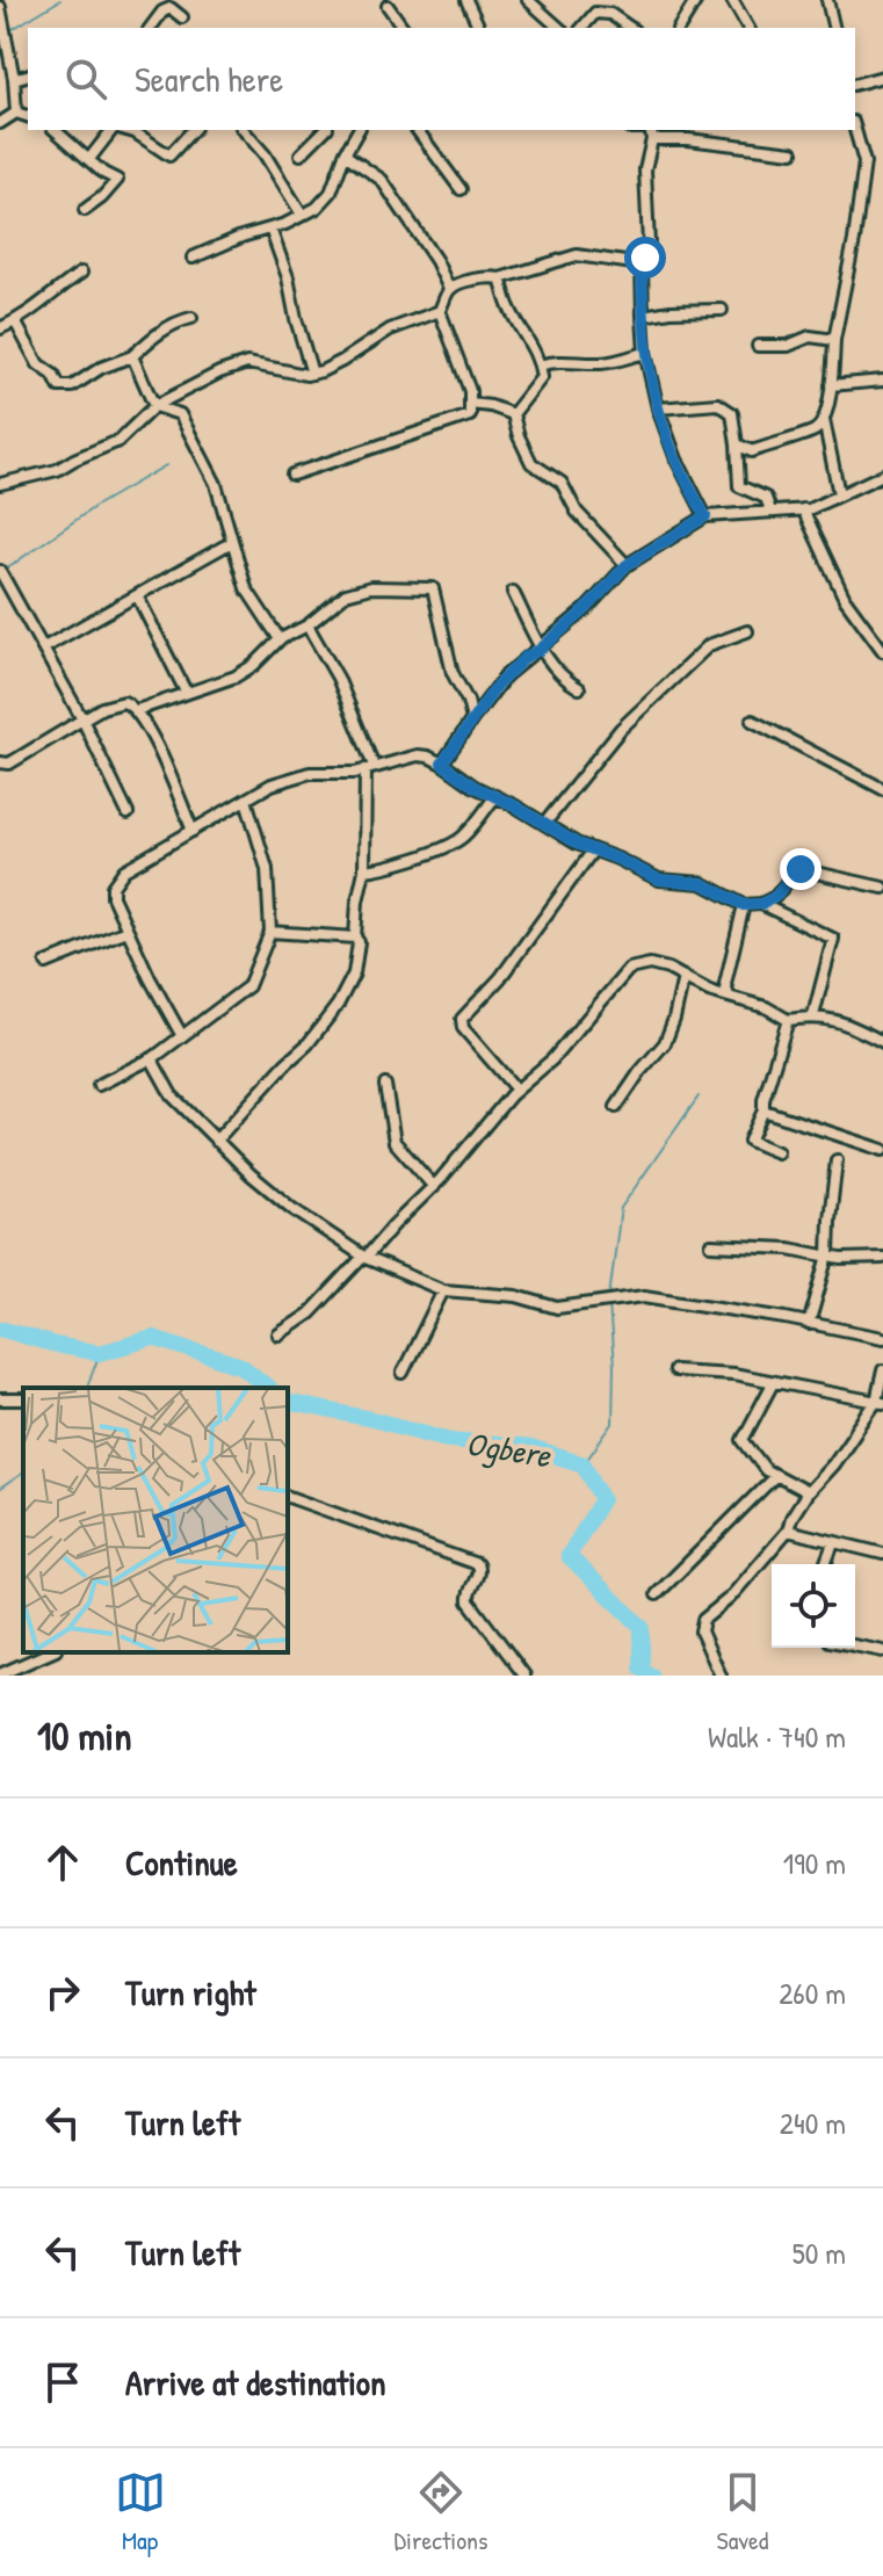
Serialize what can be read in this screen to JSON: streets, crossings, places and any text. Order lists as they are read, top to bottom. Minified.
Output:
{"water":["Ogbere"],"page":{"search":"Search here","heading":["10 min","Walk · 740 m"],"list":[["Continue","190 m"],["Turn right","260 m"],["Turn left","240 m"],["Turn left","50 m"],"Arrive at destination"],"nav":["Map","Directions","Saved"]}}
